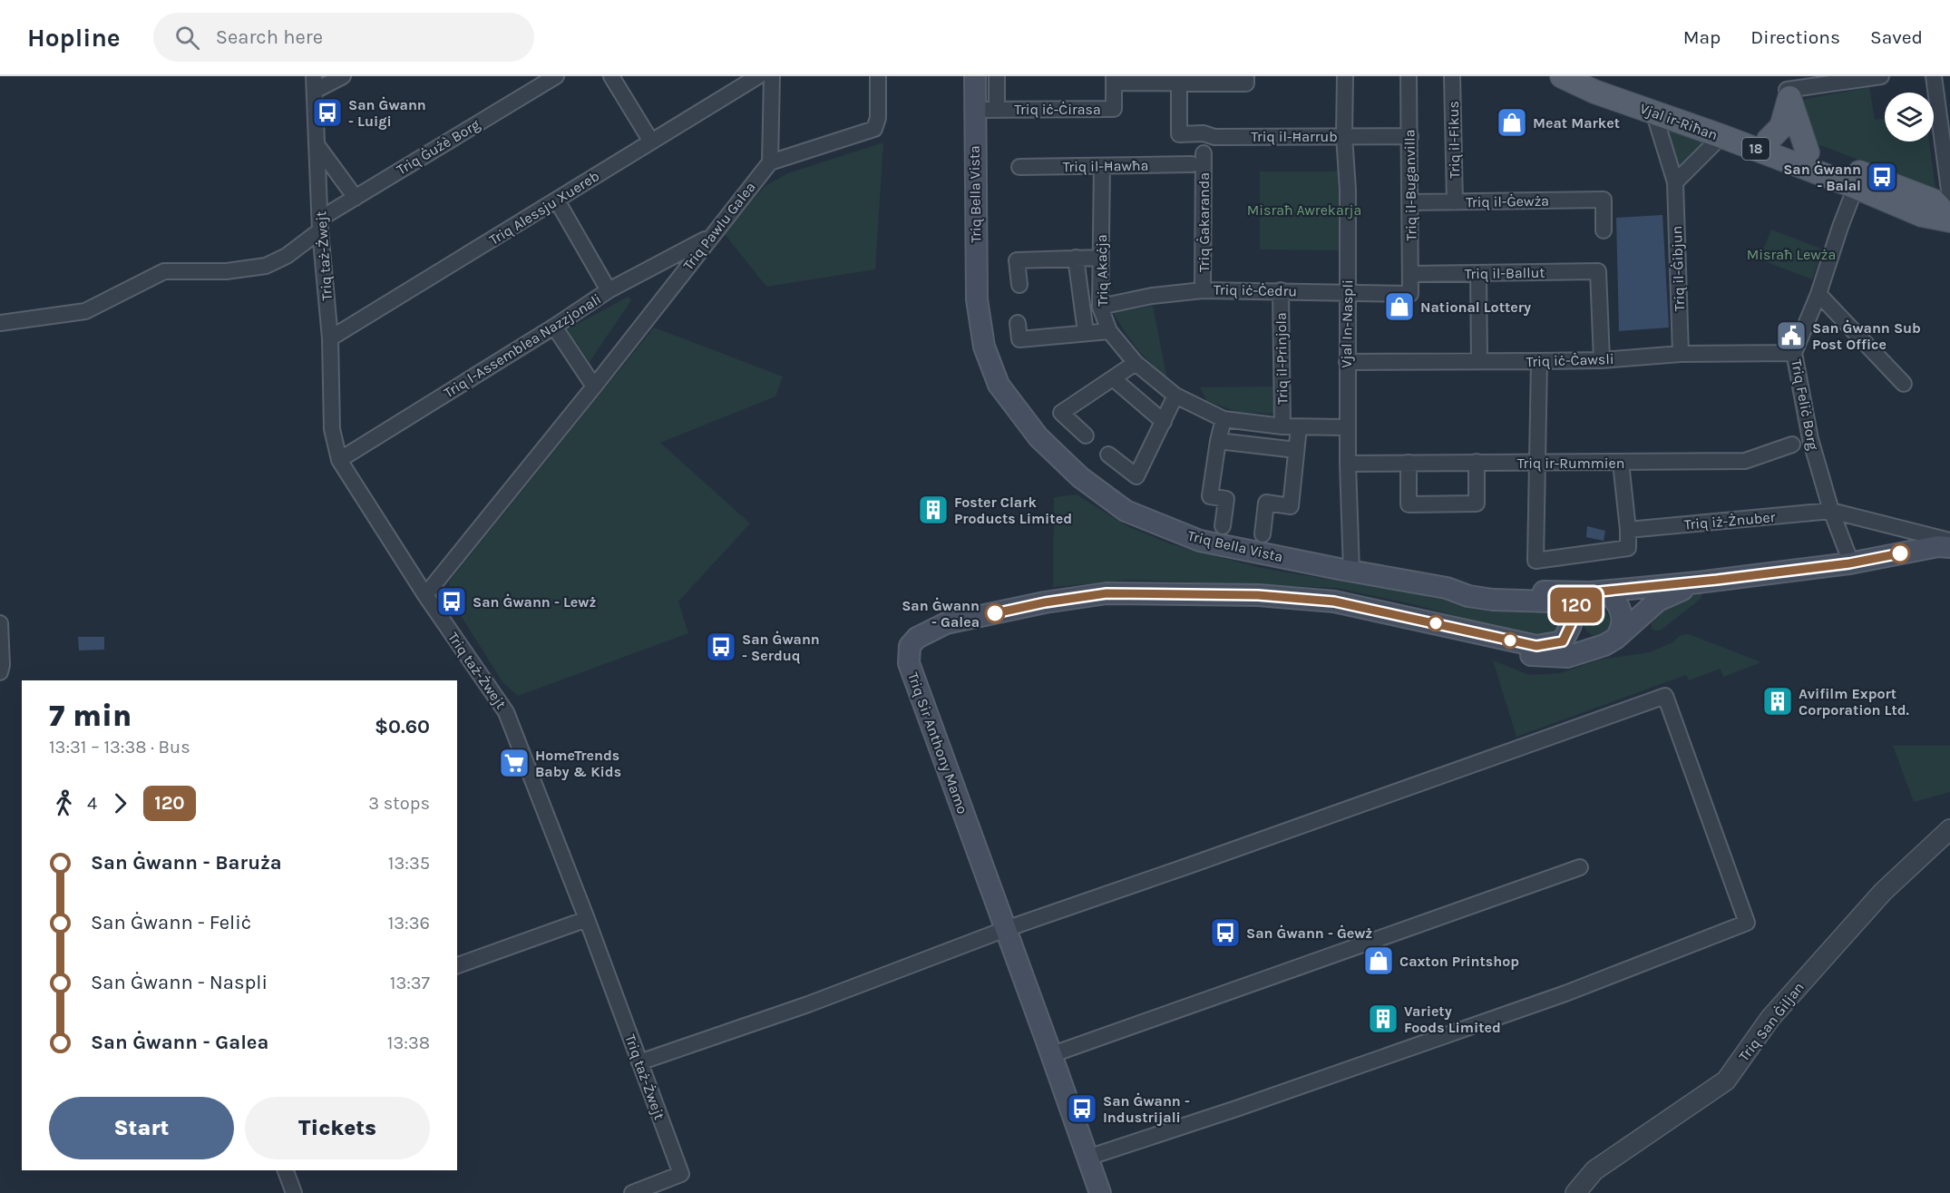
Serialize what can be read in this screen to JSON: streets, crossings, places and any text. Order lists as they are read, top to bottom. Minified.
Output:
{"streets":{"main road":["Vjal ir-Riħan","18","Triq Bella Vista","Triq Sir Anthony Mamo"],"street":["Triq iċ-Ċirasa","Triq il-Ħarrub","Triq il-Fikus","Triq Ġużè Borg","Triq il-Ħawħa","Triq il-Buganvilla","Triq il-Ġewża","Triq Alessju Xuereb","Triq Ġakaranda","Triq Pawlu Galea","Triq taż-Żwejt","Triq il-Ġibjun","Triq Akaċja","Triq il-Ballut","Triq iċ-Ċedru","Vjal In-Naspli","Triq l-Assemblea Nazzjonali","Triq il-Prinjola","Triq iċ-Ċawsli","Triq Feliċ Borg","Triq ir-Rummien","Triq iż-Żnuber","Triq San Ġiljan"]},"crossings":[["Triq iċ-Ċirasa","Triq Bella Vista"],["Vjal ir-Riħan","Triq il-Ġibjun"],["Vjal ir-Riħan","Triq Feliċ Borg"],["Triq il-Ħarrub","Triq il-Buganvilla"],["Triq il-Ħarrub","Vjal In-Naspli"],["Triq il-Fikus","Triq il-Ġewża"],["Triq Ġużè Borg","Triq taż-Żwejt"],["Triq il-Ħawħa","Triq Akaċja"],["Triq il-Buganvilla","Triq il-Ġewża"],["Triq il-Buganvilla","Triq il-Ballut"],["Triq il-Buganvilla","Triq iċ-Ċedru"],["Triq Bella Vista","Vjal In-Naspli"],["Triq Bella Vista","Triq Feliċ Borg"],["Triq Bella Vista","Triq Sir Anthony Mamo"],["Triq Alessju Xuereb","Triq taż-Żwejt"],["Triq Ġakaranda","Triq iċ-Ċedru"],["Triq Pawlu Galea","Triq taż-Żwejt"],["Triq Pawlu Galea","Triq l-Assemblea Nazzjonali"],["Triq taż-Żwejt","Triq l-Assemblea Nazzjonali"],["Triq il-Ġibjun","Triq iċ-Ċawsli"],["Triq Akaċja","Triq iċ-Ċedru"],["Triq Akaċja","Vjal In-Naspli"],["Triq Akaċja","Triq il-Prinjola"],["Triq il-Ballut","Triq iċ-Ċawsli"],["Triq iċ-Ċedru","Vjal In-Naspli"],["Triq iċ-Ċedru","Triq il-Prinjola"],["Vjal In-Naspli","Triq iċ-Ċawsli"],["Vjal In-Naspli","Triq ir-Rummien"],["Triq iċ-Ċawsli","Triq Feliċ Borg"],["Triq Feliċ Borg","Triq iż-Żnuber"]],"parks":["Misraħ Awrekarja","Misraħ Lewża"],"places":{"bus stop":["San Ġwann - Luigi","San Ġwann - Balal","San Ġwann - Lewż","San Ġwann - Serduq","San Ġwann - Ġewż","San Ġwann - Industrijali"],"shop":["Meat Market","National Lottery","Caxton Printshop"],"public building":["San Ġwann Sub Post Office"],"building":["Foster Clark Products Limited","Avifilm Export Corporation Ltd.","Variety Foods Limited"],"other":["San Ġwann - Galea"],"supermarket":["HomeTrends Baby & Kids"]},"lines":["bus line 120"],"page":{"header":"Hopline","search":"Search here","nav":["Map","Directions","Saved"],"on_map":"120","heading":["7 min","13:31 – 13:38 · Bus","$0.60"],"legs":["4","120","3 stops"],"list":[{"name":"San Ġwann - Baruża","value":"13:35"},{"name":"San Ġwann - Feliċ","value":"13:36"},{"name":"San Ġwann - Naspli","value":"13:37"},{"name":"San Ġwann - Galea","value":"13:38"}],"buttons":["Start","Tickets"]}}
